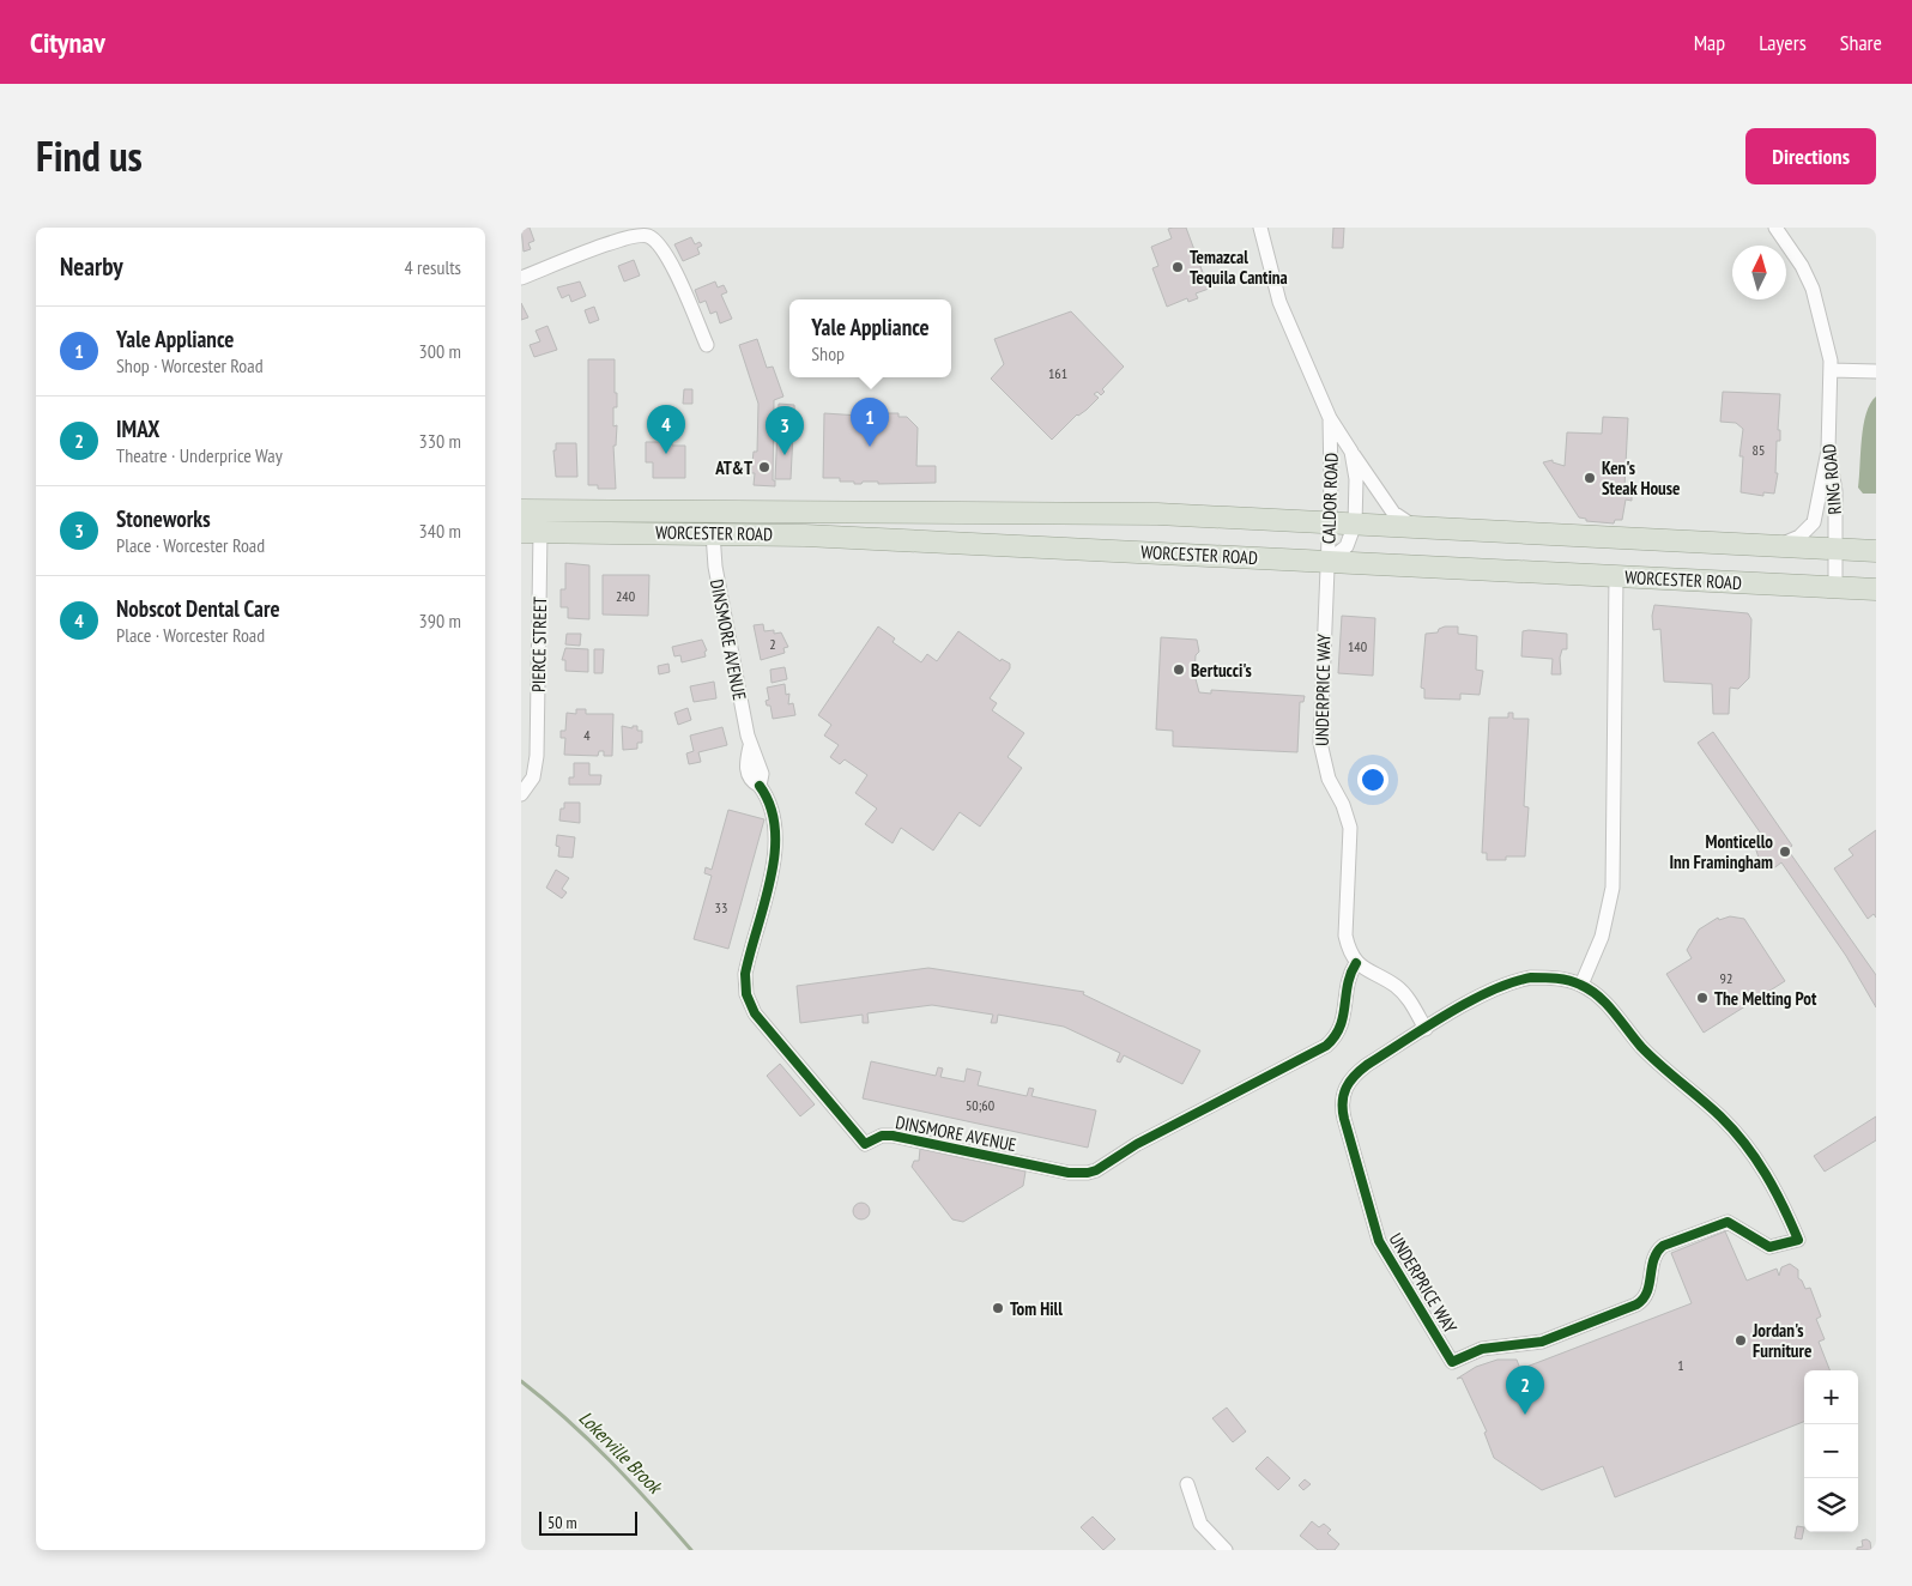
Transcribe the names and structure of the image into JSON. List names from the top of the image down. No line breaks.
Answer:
{"streets":{"highway":["WORCESTER ROAD"],"street":["RING ROAD","CALDOR ROAD","DINSMORE AVENUE","PIERCE STREET","UNDERPRICE WAY"]},"crossings":[["RING ROAD","WORCESTER ROAD"],["CALDOR ROAD","WORCESTER ROAD"],["CALDOR ROAD","UNDERPRICE WAY"],["WORCESTER ROAD","DINSMORE AVENUE"],["WORCESTER ROAD","PIERCE STREET"],["WORCESTER ROAD","UNDERPRICE WAY"],["DINSMORE AVENUE","UNDERPRICE WAY"]],"water":["Lokerville Brook"],"places":["Temazcal Tequila Cantina","AT&T","Ken's Steak House","Bertucci's","Monticello Inn Framingham","The Melting Pot","Tom Hill","Jordan's Furniture"],"house_numbers":["161","85","240","2","140","4","33","92","50;60","1"],"scale_bar":"50 m","north":"top","page":{"header":"Citynav","nav":["Map","Layers","Share"],"title":"Find us","buttons":"Directions","heading":["Nearby","4 results"],"popup":["Yale Appliance","Shop"],"list":[{"mark":"1","name":"Yale Appliance","note":"Shop · Worcester Road","value":"300 m"},{"mark":"2","name":"IMAX","note":"Theatre · Underprice Way","value":"330 m"},{"mark":"3","name":"Stoneworks","note":"Place · Worcester Road","value":"340 m"},{"mark":"4","name":"Nobscot Dental Care","note":"Place · Worcester Road","value":"390 m"}],"pins":["1","4","3","2"],"map_buttons":["+","−"],"scale":"50 m"}}
